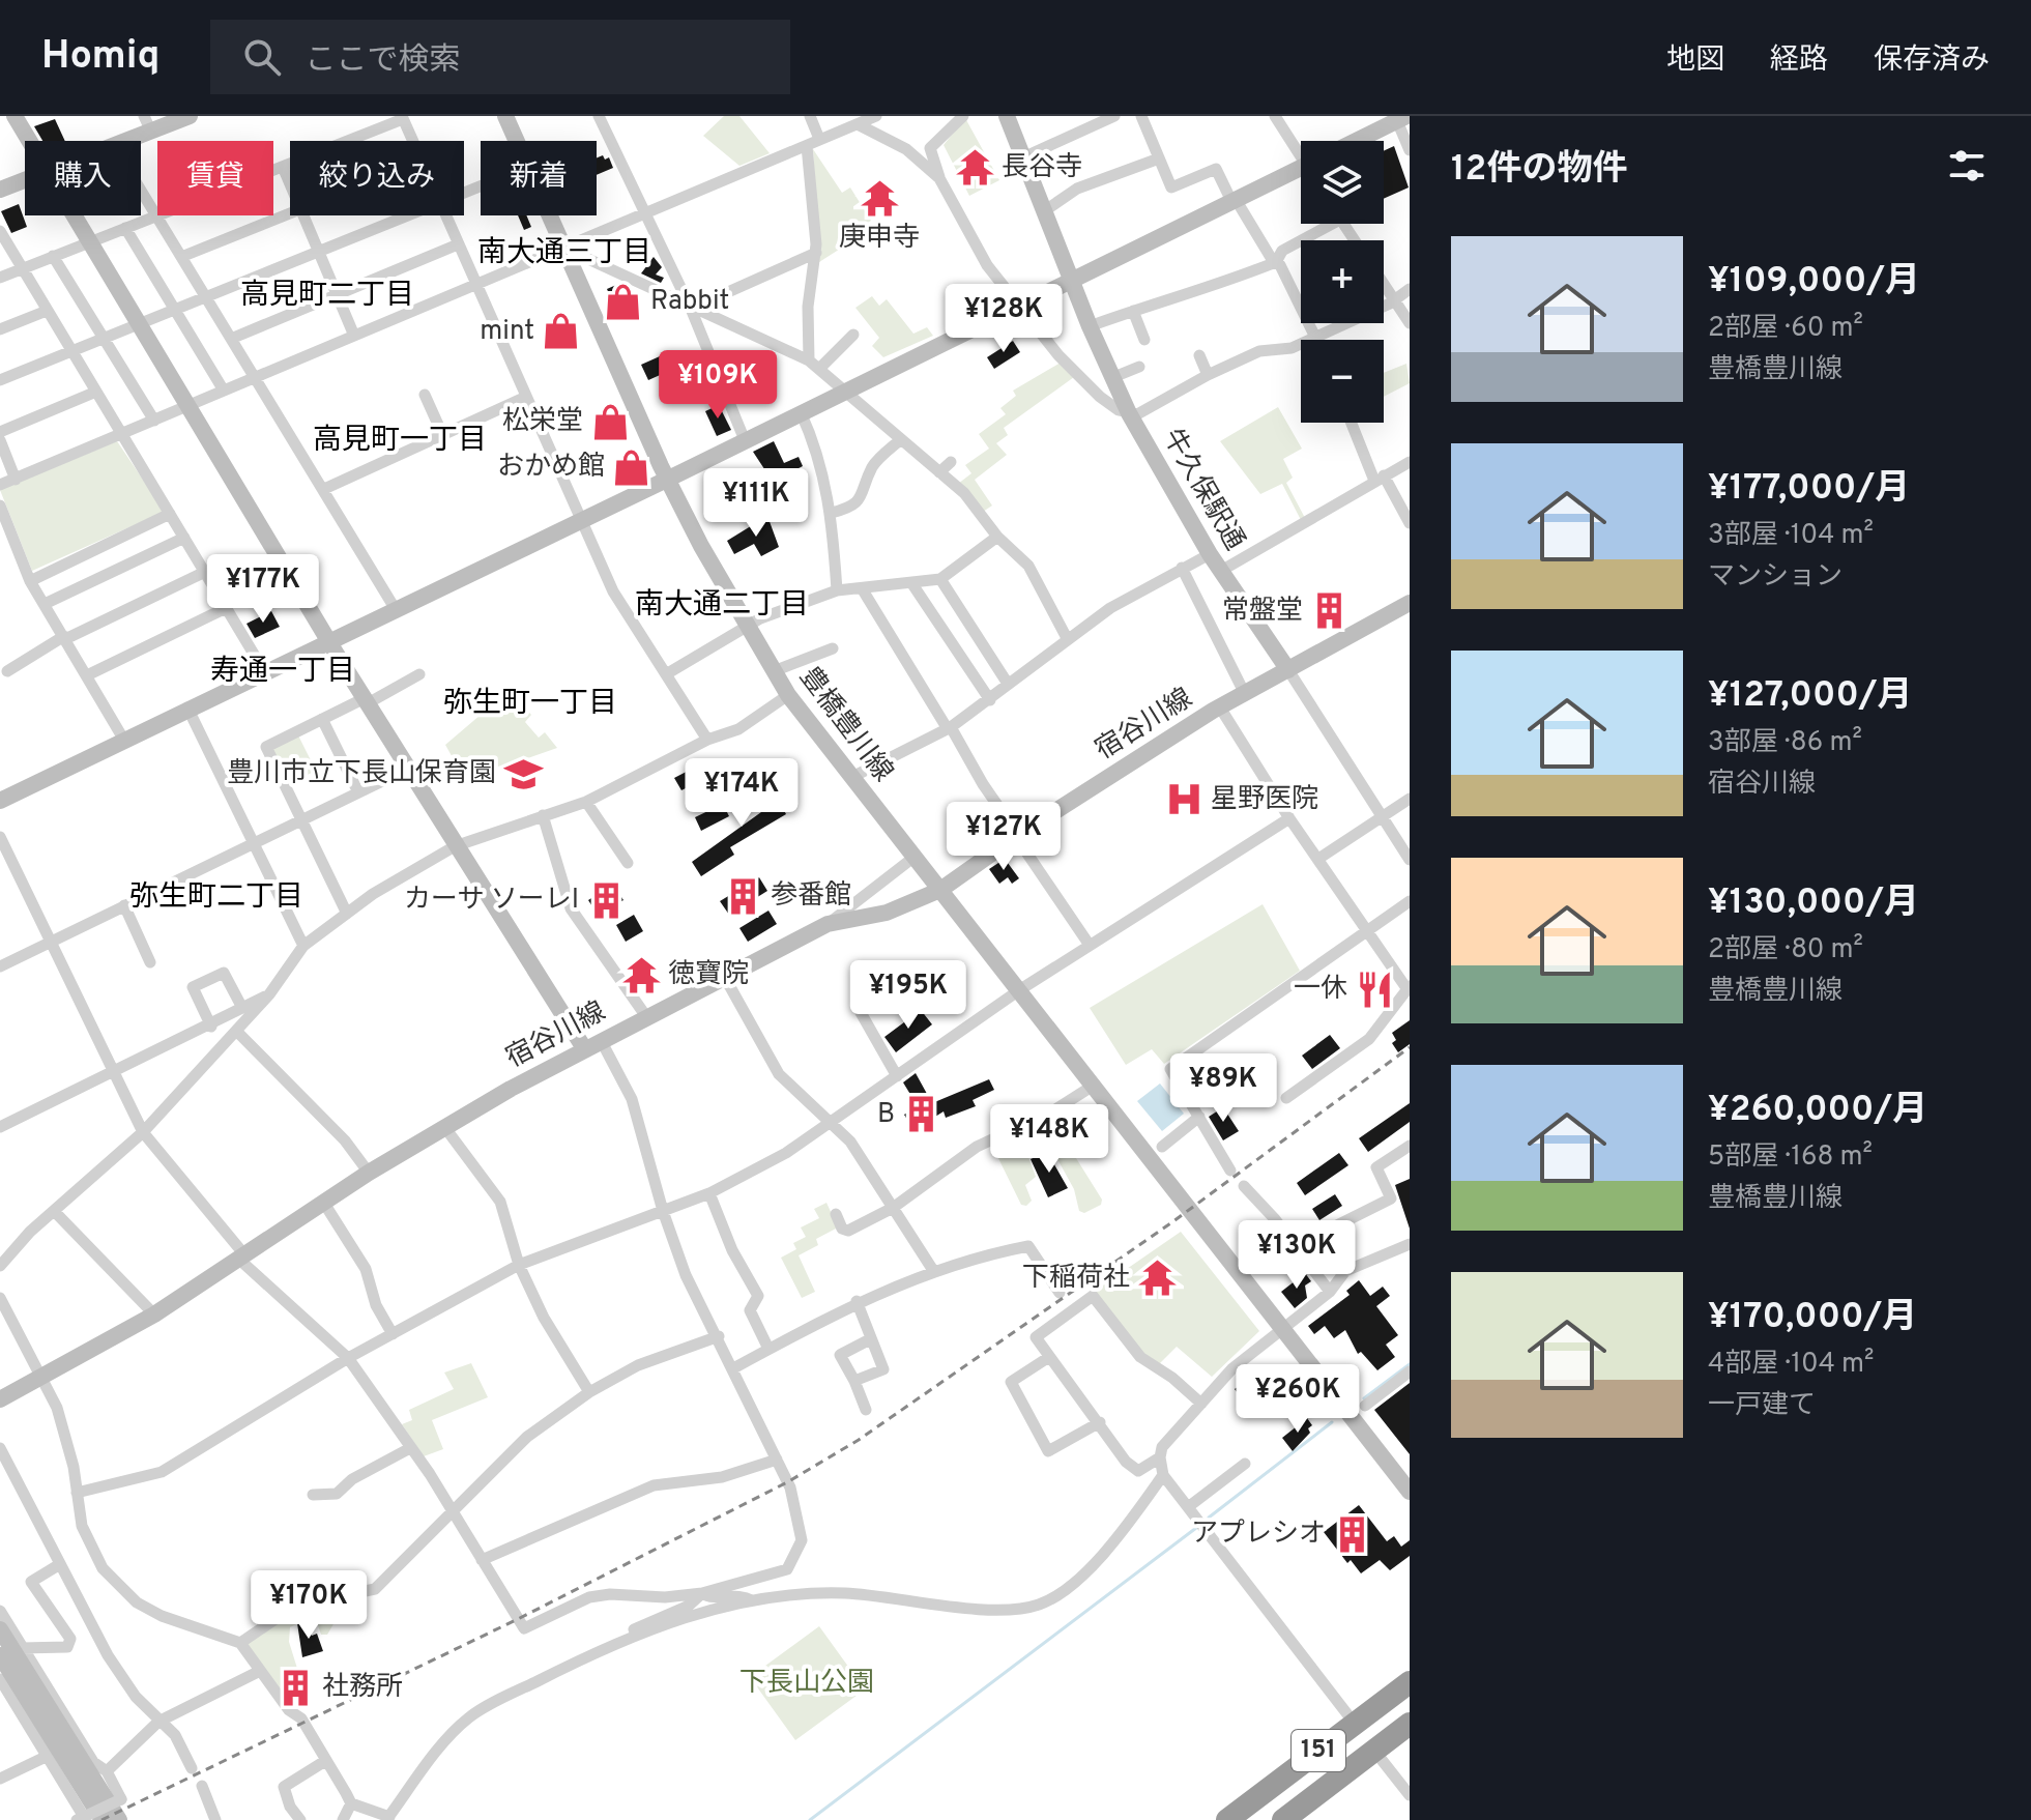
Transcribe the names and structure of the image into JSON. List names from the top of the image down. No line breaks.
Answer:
{"streets":{"highway":["151"],"street":["牛久保駅通","豊橋豊川線","宿谷川線"]},"crossings":[["牛久保駅通","宿谷川線"],["豊橋豊川線","宿谷川線"]],"districts":["南大通三丁目","高見町二丁目","高見町一丁目","南大通二丁目","寿通一丁目","弥生町一丁目","弥生町二丁目"],"parks":["下長山公園"],"places":{"temple":["長谷寺","庚申寺","徳寶院","下稲荷社"],"shop":["Rabbit","mint","松栄堂","おかめ館"],"building":["常盤堂","参番館","カーサ ソーレI","B","アプレシオ","社務所"],"school or university":["豊川市立下長山保育園"],"hospital":["星野医院"],"restaurant":["一休"]},"page":{"header":"Homiq","search":"ここで検索","nav":["地図","経路","保存済み"],"heading":"12件の物件","map_buttons":["+","−"],"chip":["購入","賃貸","絞り込み","新着"],"list":[{"name":"¥109,000/月","note":"2部屋 · 60 m² · 豊橋豊川線"},{"name":"¥177,000/月","note":"3部屋 · 104 m² · マンション"},{"name":"¥127,000/月","note":"3部屋 · 86 m² · 宿谷川線"},{"name":"¥130,000/月","note":"2部屋 · 80 m² · 豊橋豊川線"},{"name":"¥260,000/月","note":"5部屋 · 168 m² · 豊橋豊川線"},{"name":"¥170,000/月","note":"4部屋 · 104 m² · 一戸建て"}],"price":["¥128K","¥109K","¥111K","¥177K","¥174K","¥127K","¥195K","¥89K","¥148K","¥130K","¥260K","¥170K"]}}
